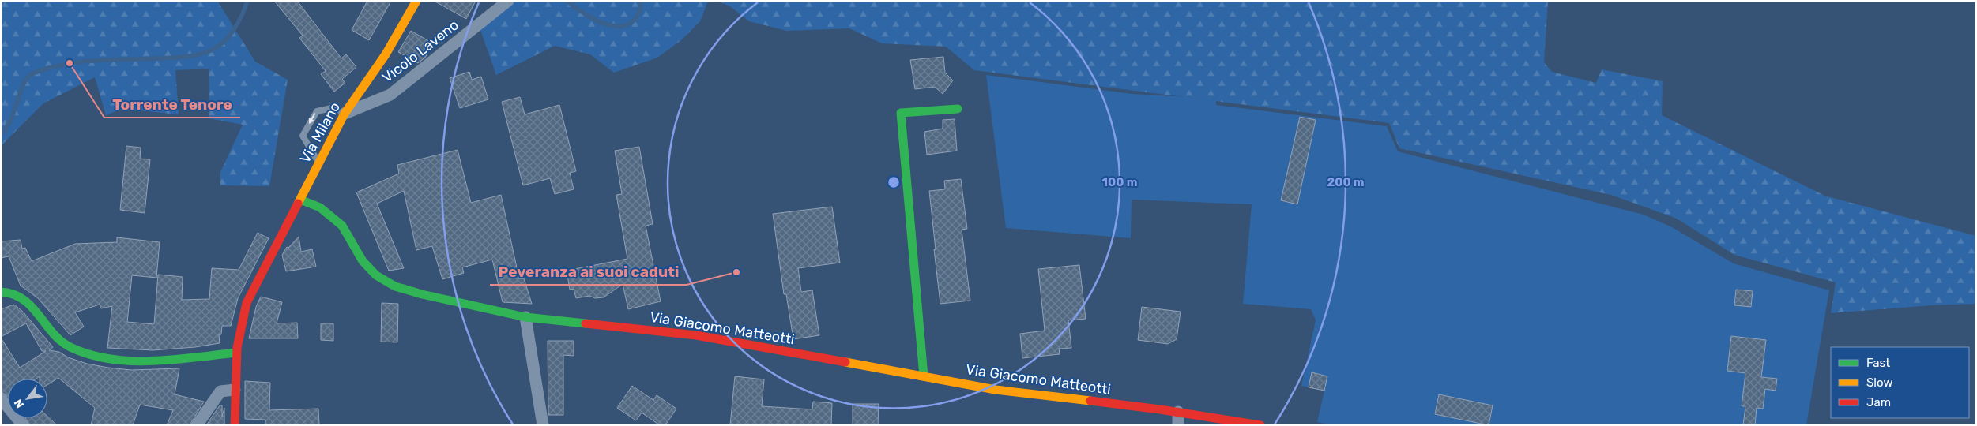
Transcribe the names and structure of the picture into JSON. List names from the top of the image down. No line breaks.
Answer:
{"streets":{"street":["Vicolo Laveno","Via Milano","Via Giacomo Matteotti"]},"crossings":[["Vicolo Laveno","Via Milano"],["Via Milano","Via Giacomo Matteotti"]],"places":["Torrente Tenore","Peveranza ai suoi caduti"],"legend":["Fast","Slow","Jam"],"north":"bottom left","rings":["100 m","200 m"]}
